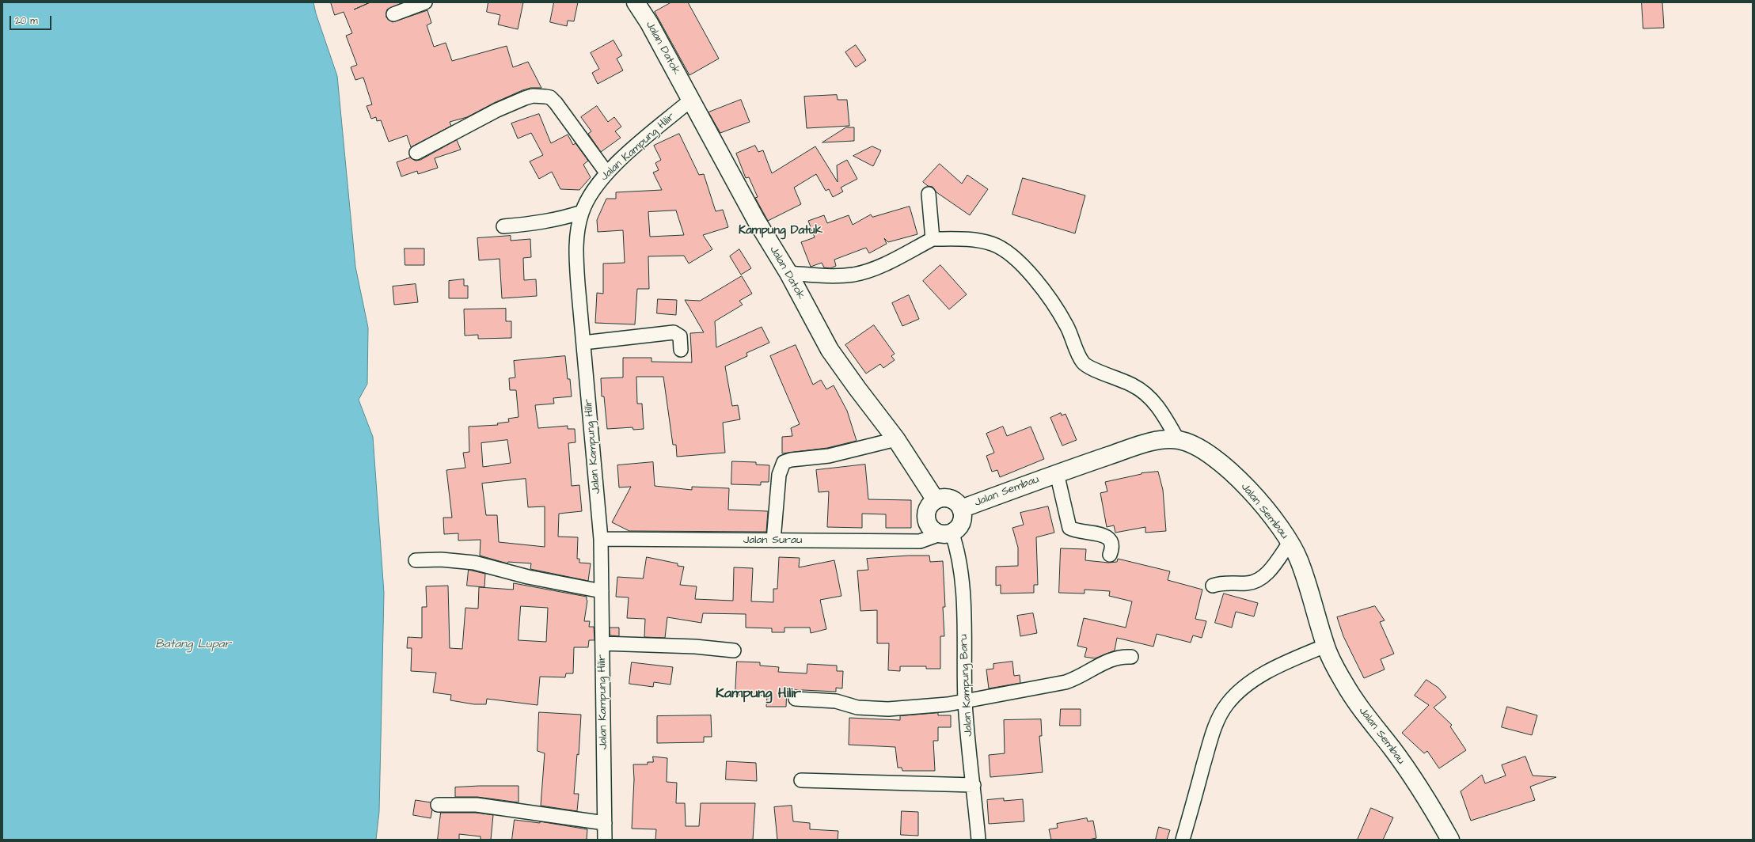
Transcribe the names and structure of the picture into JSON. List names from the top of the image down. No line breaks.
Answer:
{"streets":{"main road":["Jalan Datok","Jalan Sembau"],"street":["Jalan Kampung Hilir","Jalan Surau","Jalan Kampung Baru"]},"crossings":[["Jalan Datok","Jalan Kampung Hilir"],["Jalan Datok","Jalan Sembau"],["Jalan Datok","Jalan Surau"],["Jalan Datok","Jalan Kampung Baru"],["Jalan Kampung Hilir","Jalan Surau"],["Jalan Sembau","Jalan Surau"],["Jalan Sembau","Jalan Kampung Baru"],["Jalan Surau","Jalan Kampung Baru"]],"districts":["Kampung Datuk","Kampung Hilir"],"water":["Batang Lupar"],"scale_bar":"20 m"}
